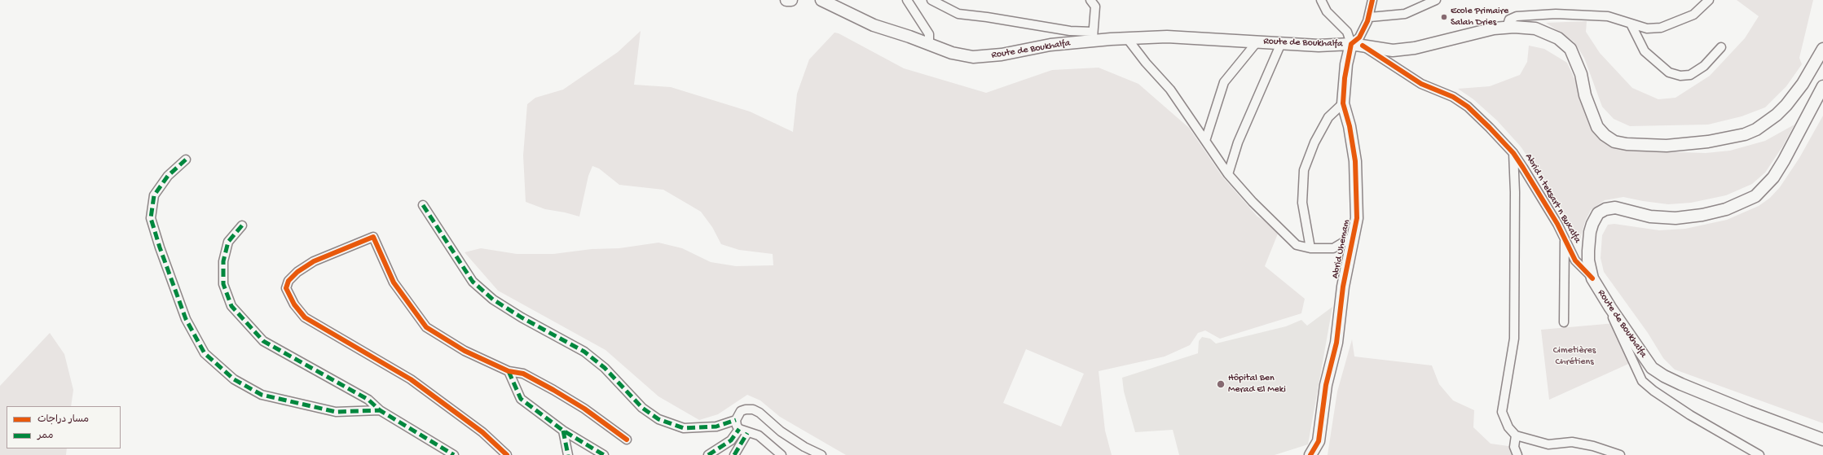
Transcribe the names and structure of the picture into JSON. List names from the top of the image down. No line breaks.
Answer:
{"streets":{"main road":["Route de Boukhalfa","Abrid Uhemam"],"street":["Abrid n teksart n Buxalfa"]},"crossings":[["Route de Boukhalfa","Abrid n teksart n Buxalfa"],["Route de Boukhalfa","Abrid Uhemam"],["Abrid n teksart n Buxalfa","Abrid Uhemam"]],"parks":["Cimetières Chrétiens"],"places":["Ecole Primaire Salah Dries","Hôpital Ben Merad El Meki"],"legend":["مسار دراجات","ممر"]}
